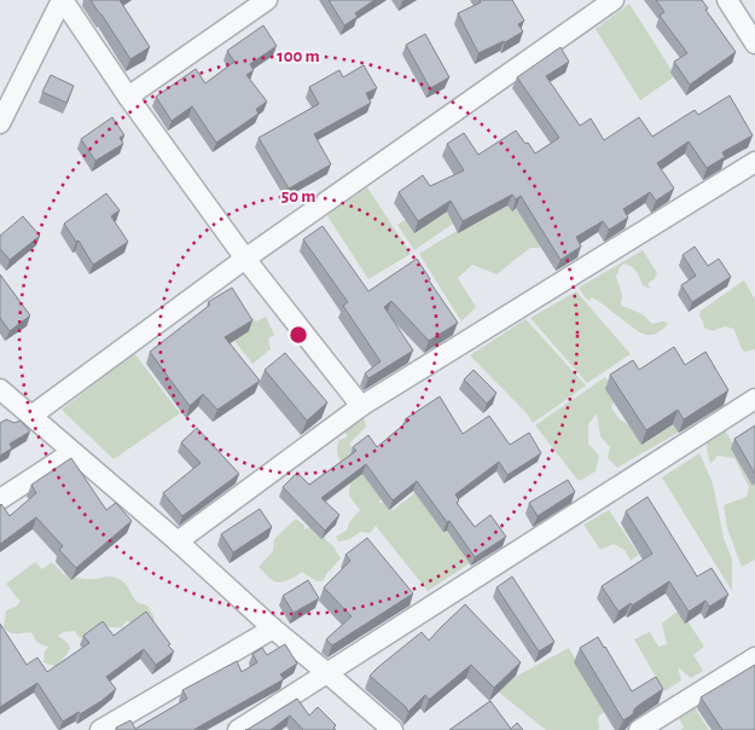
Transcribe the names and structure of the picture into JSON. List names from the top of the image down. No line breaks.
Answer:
{"rings":["100 m","50 m"]}
